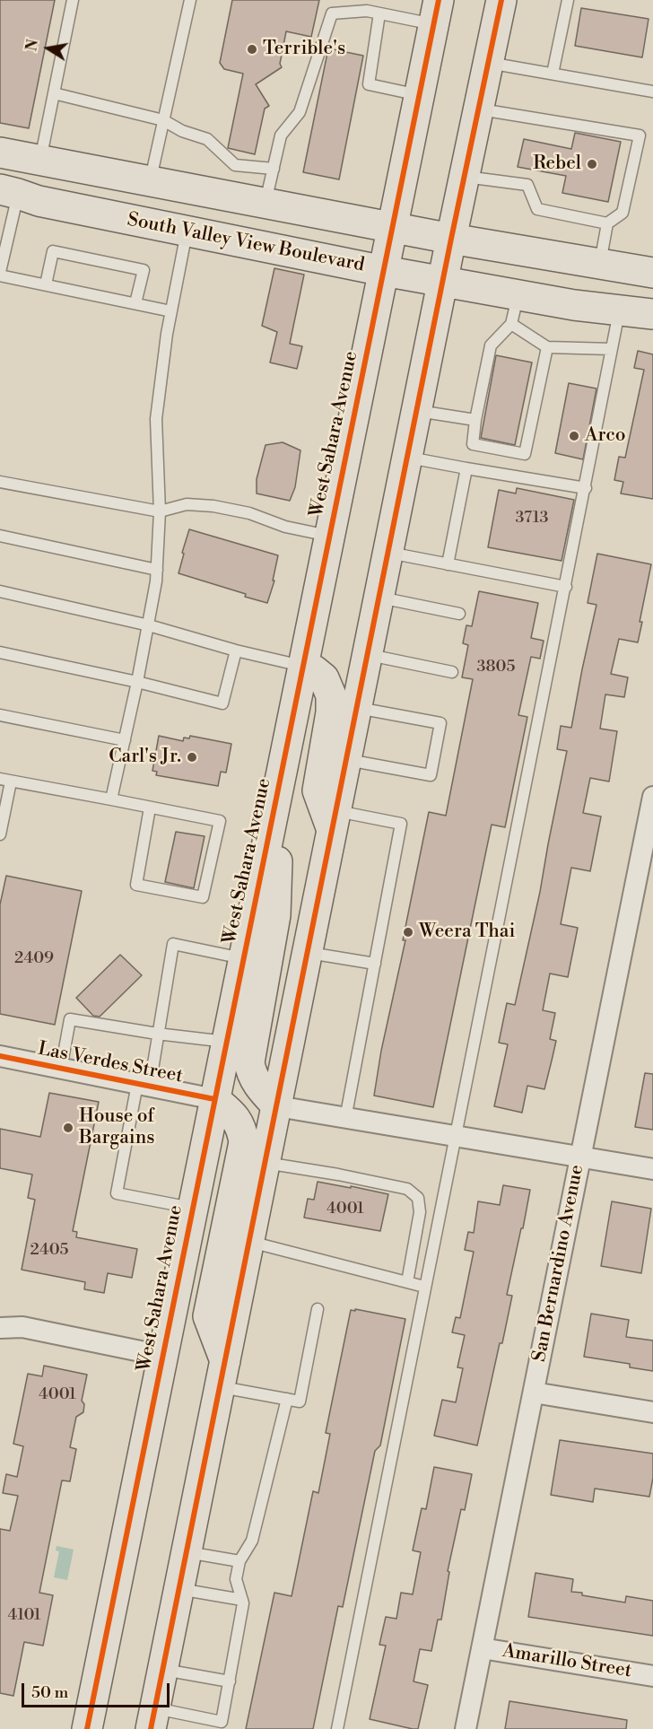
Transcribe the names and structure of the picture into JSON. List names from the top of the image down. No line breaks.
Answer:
{"streets":{"main road":["South Valley View Boulevard","West Sahara Avenue"],"street":["Las Verdes Street","San Bernardino Avenue","Amarillo Street"]},"crossings":[["South Valley View Boulevard","West Sahara Avenue"],["West Sahara Avenue","Las Verdes Street"],["San Bernardino Avenue","Amarillo Street"]],"places":["Terrible's","Rebel","Arco","Carl's Jr.","Weera Thai","House of Bargains"],"house_numbers":["3713","3805","2409","4001","2405","4001","4101"],"scale_bar":"50 m","north":"left"}
